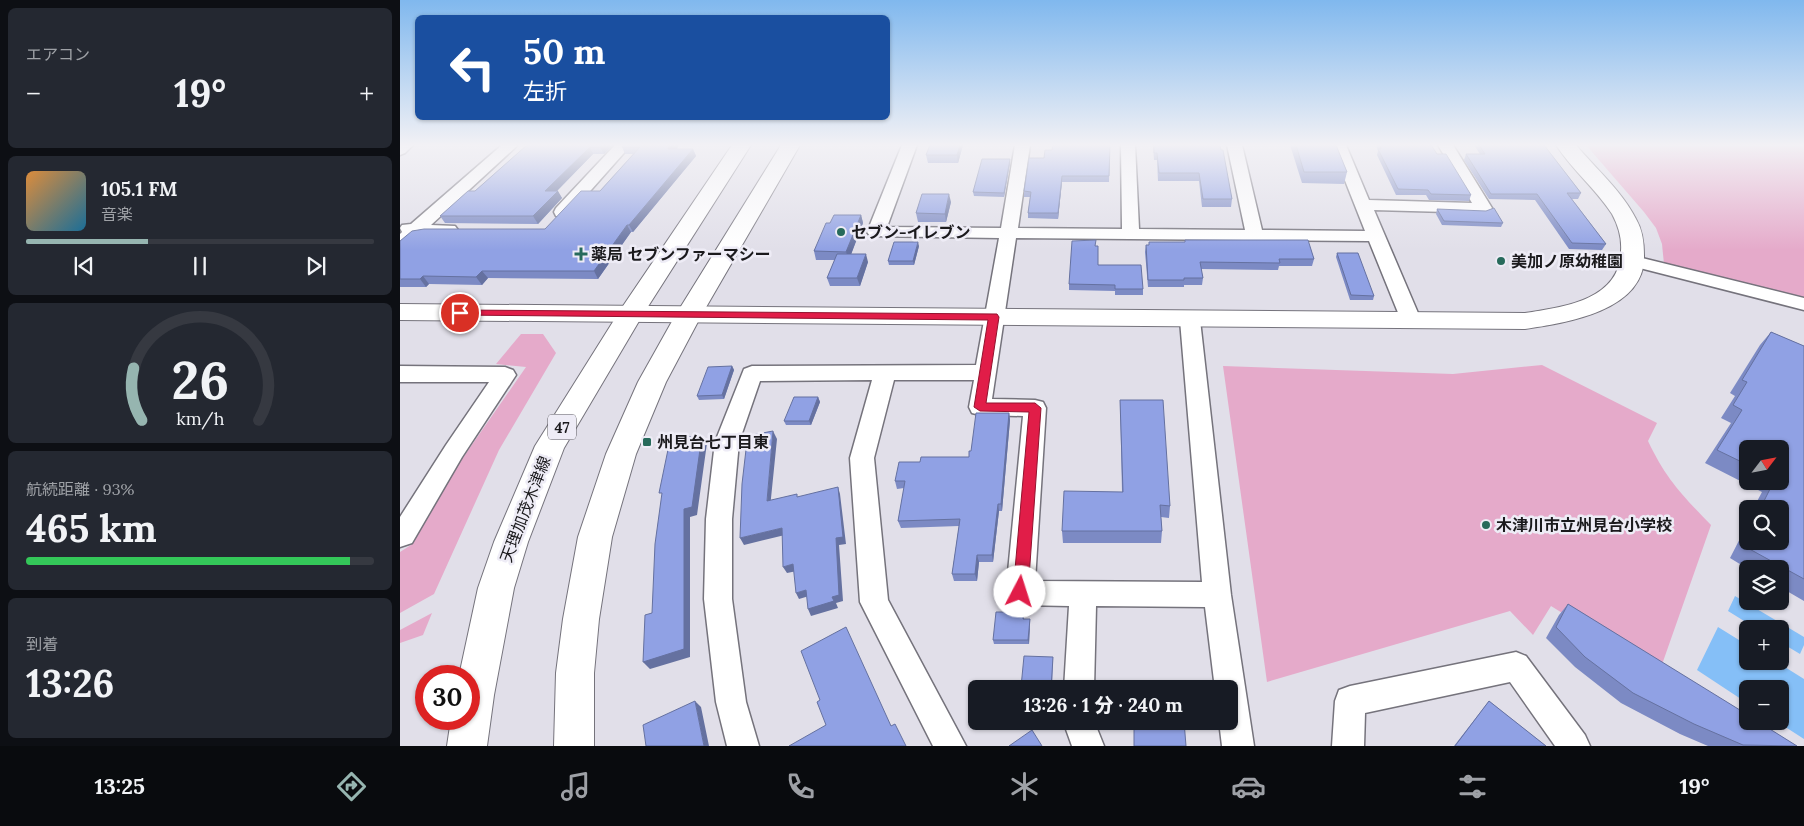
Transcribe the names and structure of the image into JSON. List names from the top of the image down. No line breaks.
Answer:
{"streets":{"street":["47","天理加茂木津線"]},"places":{"other":["セブン-イレブン","美加ノ原幼稚園","木津川市立州見台小学校"],"health":["薬局 セブンファーマシー"],"transit":["州見台七丁目東"]},"north":"top right","page":{"tile":["エアコン",["航続距離 · 93%","465 km"],["到着","13:26"]],"turn":["50 m","左折"],"heat":["−","19°","+"],"song":["105.1 FM","音楽"],"map_buttons":["+","−"],"limit":"30","trip":"13:26 · 1 分 · 240 m","tabs":["13:25","19°"],"gauge":["26","km/h"]}}
